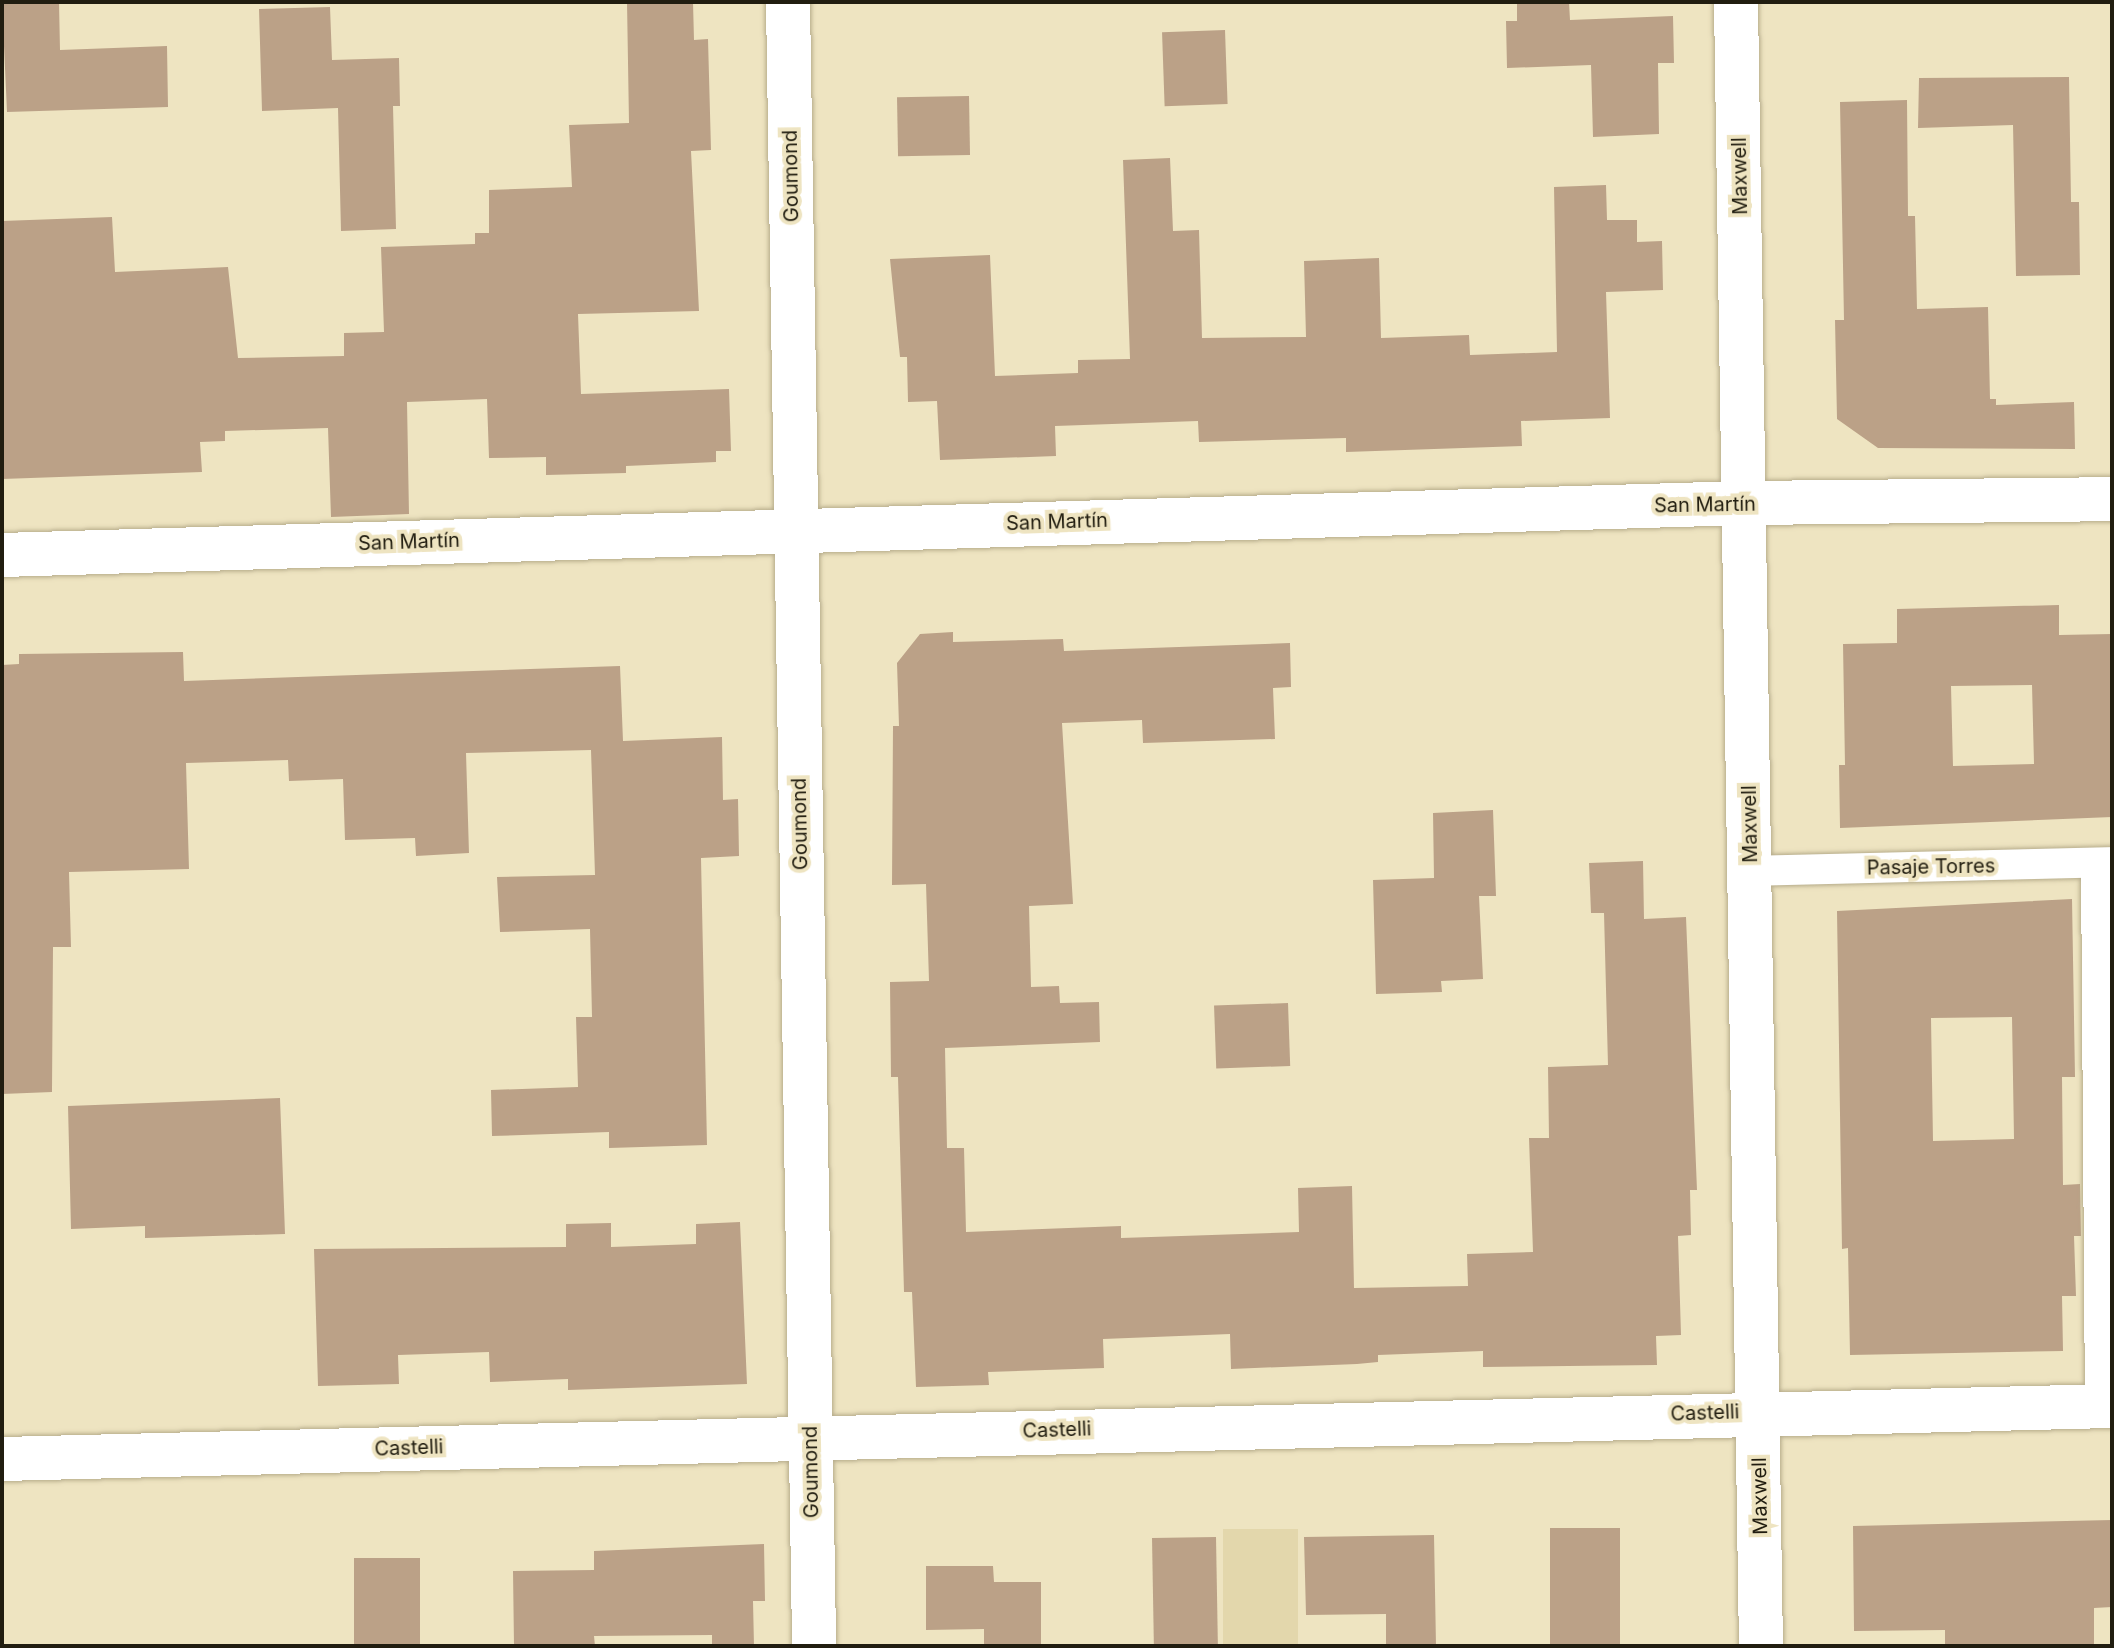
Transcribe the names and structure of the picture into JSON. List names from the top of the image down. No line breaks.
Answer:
{"streets":{"street":["Goumond","Maxwell","San Martín","Castelli"],"lane":["Pasaje Torres"]},"crossings":[["Goumond","San Martín"],["Goumond","Castelli"],["Maxwell","San Martín"],["Maxwell","Pasaje Torres"],["Maxwell","Castelli"]]}
